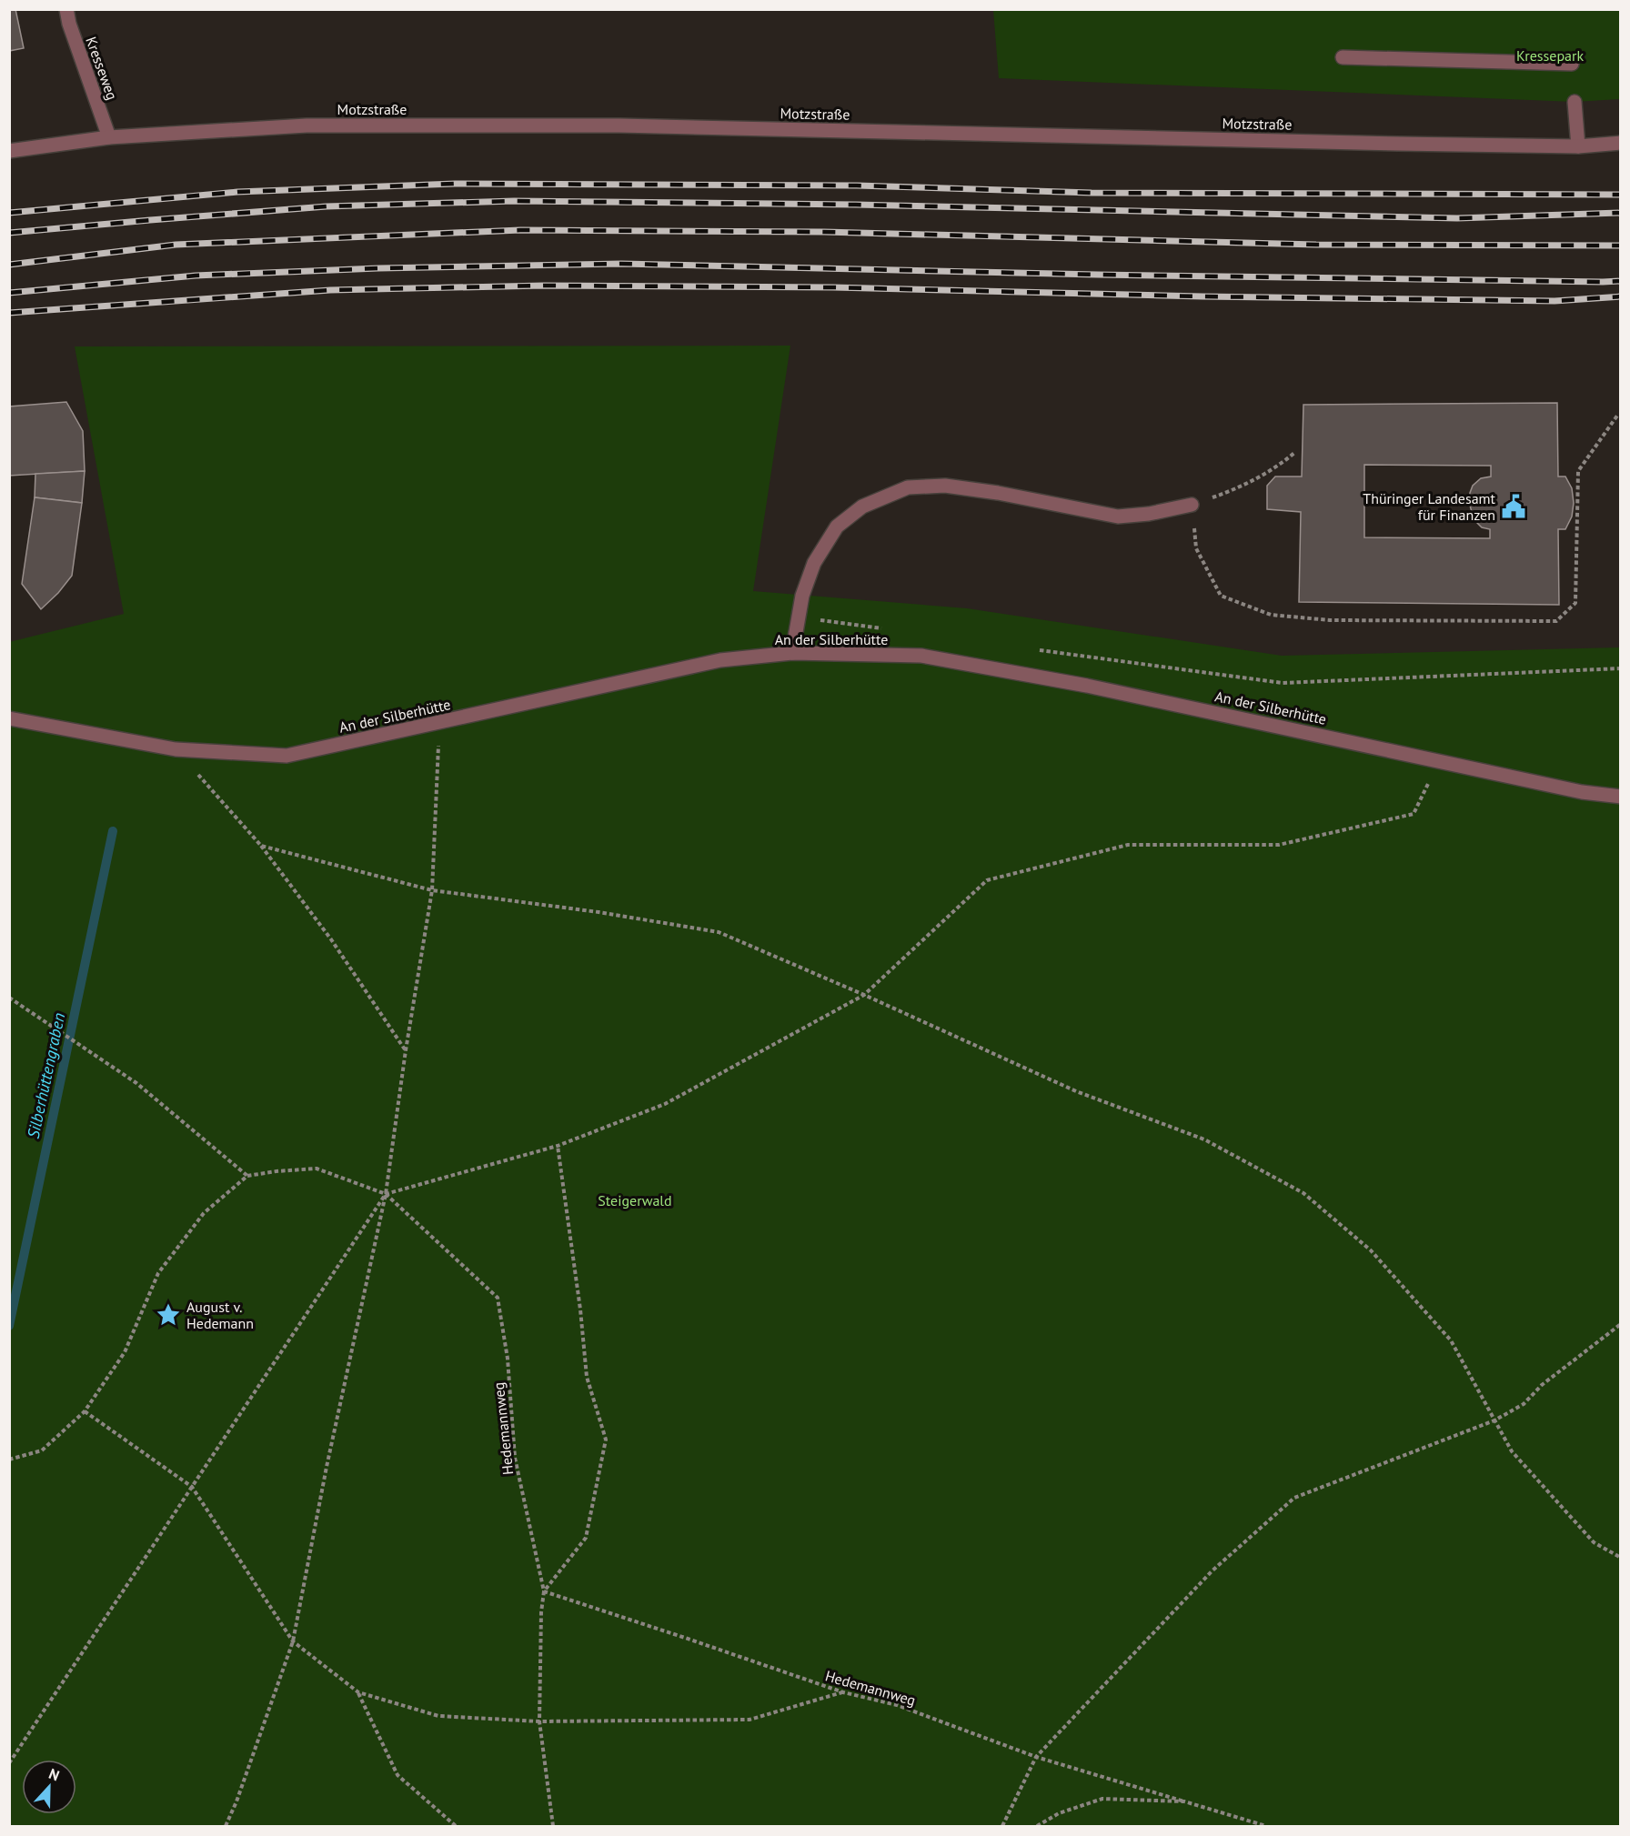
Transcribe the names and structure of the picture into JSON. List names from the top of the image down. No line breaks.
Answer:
{"streets":{"street":["Kresseweg","Motzstraße","An der Silberhütte"],"path":["Hedemannweg"]},"crossings":[["Kresseweg","Motzstraße"]],"water":["Silberhüttengraben"],"parks":["Kressepark","Steigerwald"],"places":{"public building":["Thüringer Landesamt für Finanzen"],"place":["August v. Hedemann"]},"north":"top"}
